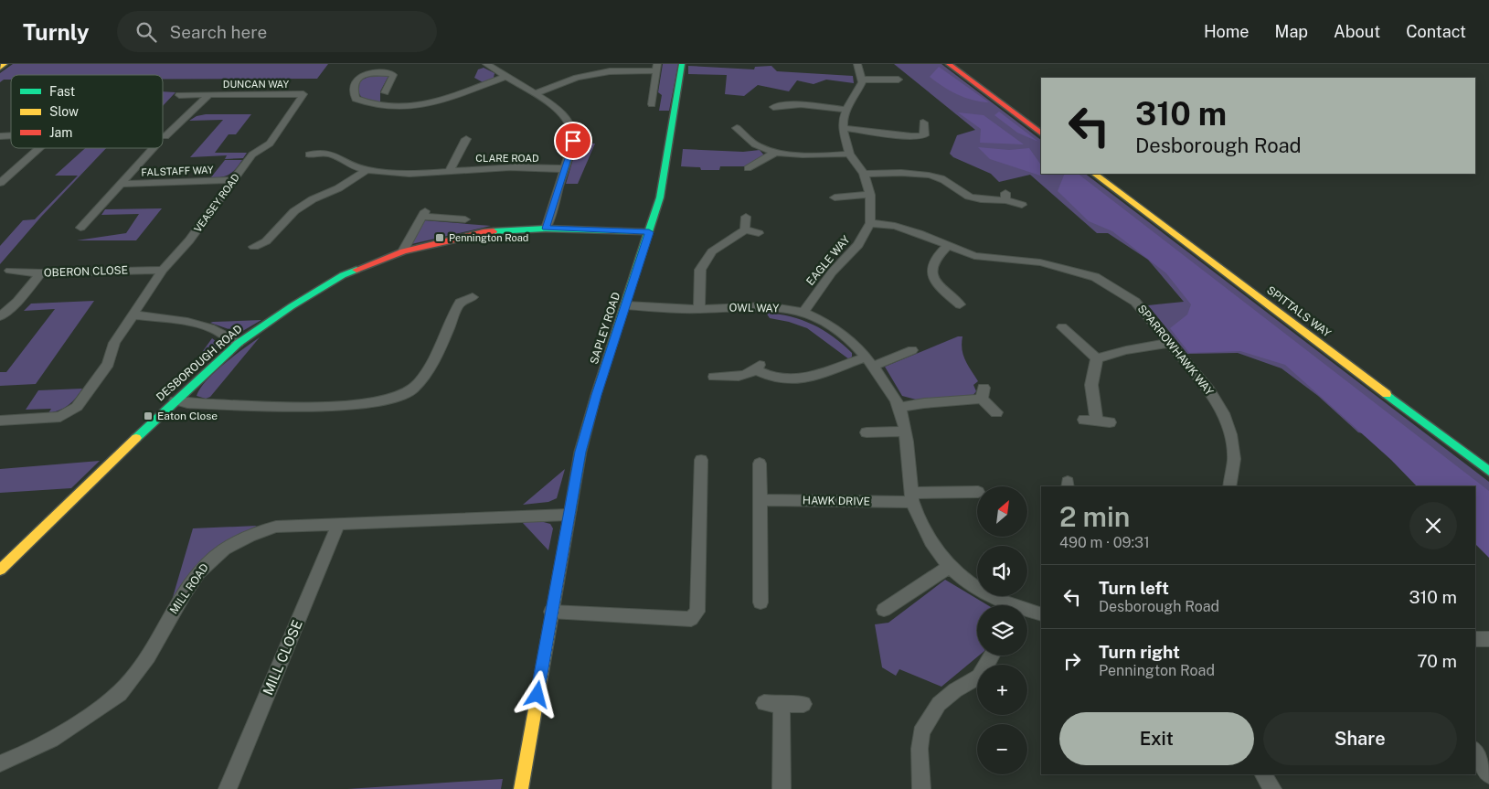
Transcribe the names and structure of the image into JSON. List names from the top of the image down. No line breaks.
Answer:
{"streets":{"main road":["SPITTALS WAY","SAPLEY ROAD","DESBOROUGH ROAD"],"street":["DUNCAN WAY","CLARE ROAD","FALSTAFF WAY","VEASEY ROAD","EAGLE WAY","OBERON CLOSE","OWL WAY","SPARROWHAWK WAY","HAWK DRIVE","MILL ROAD","MILL CLOSE"]},"crossings":[["DUNCAN WAY","VEASEY ROAD"],["FALSTAFF WAY","VEASEY ROAD"],["VEASEY ROAD","OBERON CLOSE"],["EAGLE WAY","OWL WAY"],["EAGLE WAY","SPARROWHAWK WAY"],["OWL WAY","SAPLEY ROAD"],["OWL WAY","HAWK DRIVE"],["SAPLEY ROAD","DESBOROUGH ROAD"],["SAPLEY ROAD","MILL ROAD"],["MILL ROAD","MILL CLOSE"]],"places":{"transit":["Pennington Road","Eaton Close"]},"legend":["Fast","Slow","Jam"],"north":"top right","page":{"header":"Turnly","search":"Search here","nav":["Home","Map","About","Contact"],"turn":["310 m","Desborough Road"],"map_buttons":["+","−"],"heading":["2 min","490 m · 09:31"],"list":[{"name":"Turn left","note":"Desborough Road","value":"310 m"},{"name":"Turn right","note":"Pennington Road","value":"70 m"}],"buttons":["Exit","Share"]}}
